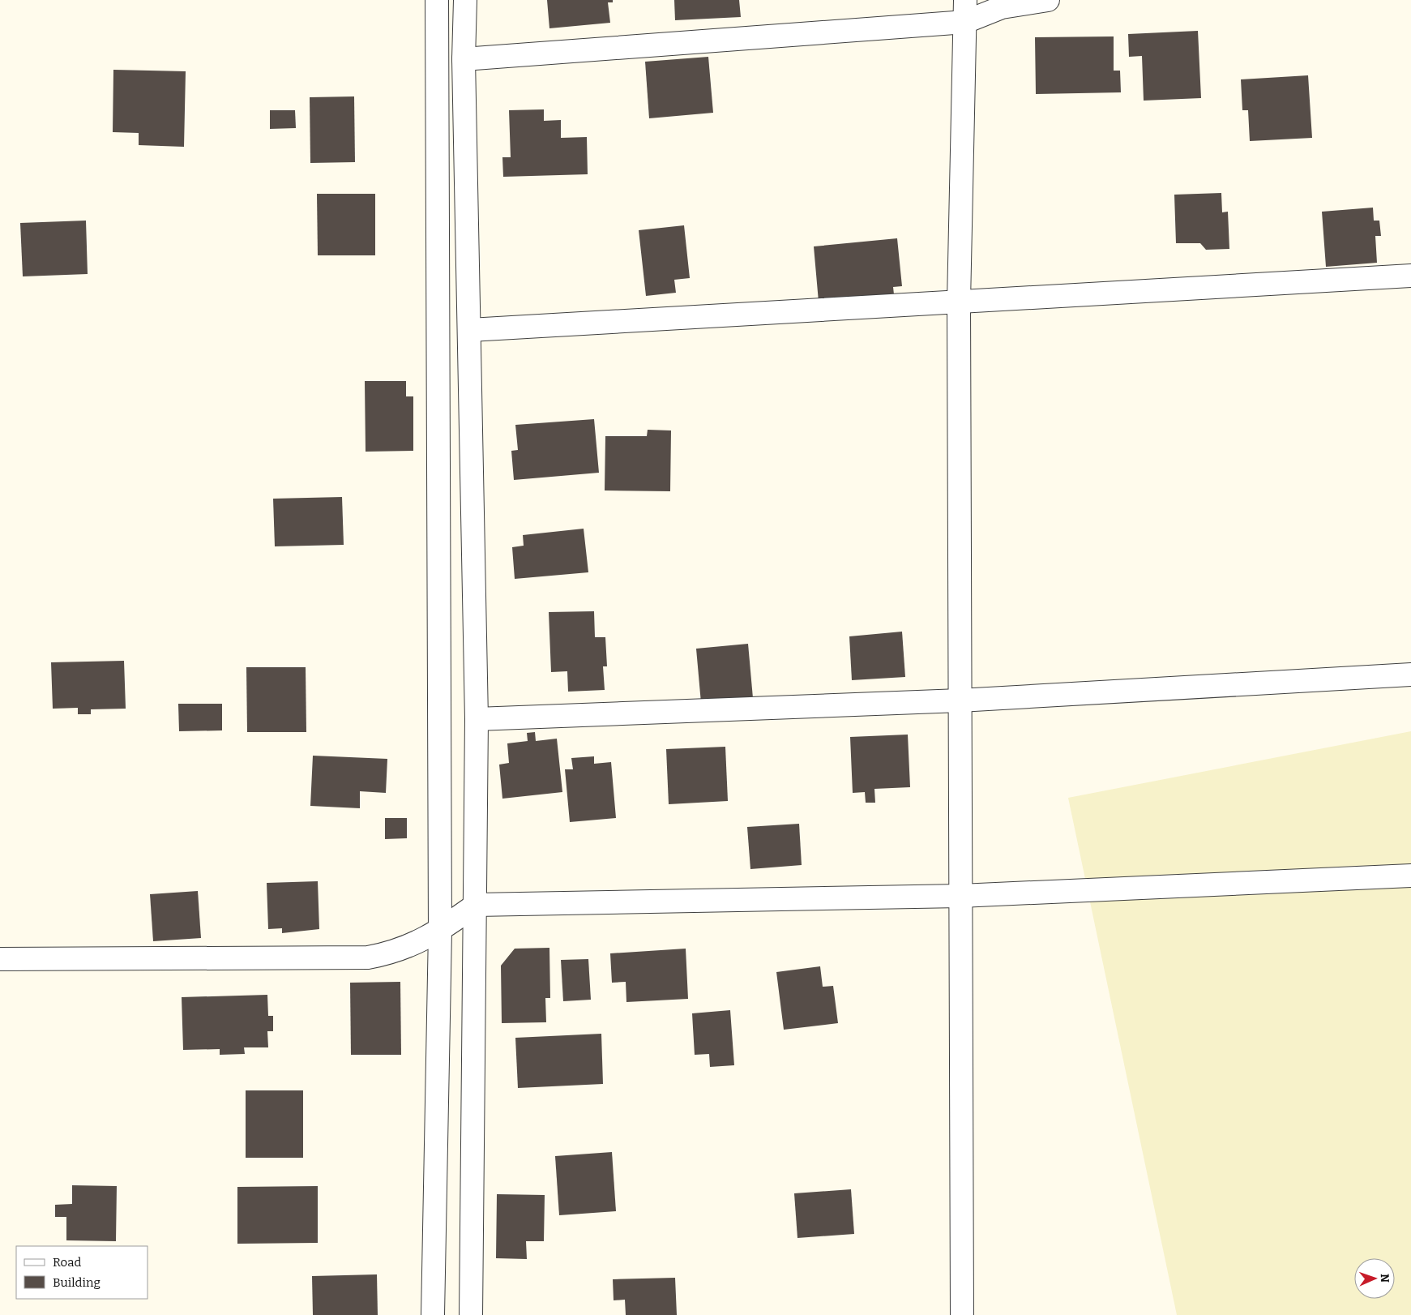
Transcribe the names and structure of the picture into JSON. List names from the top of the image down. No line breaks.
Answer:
{"legend":["Road","Building"],"north":"right"}
